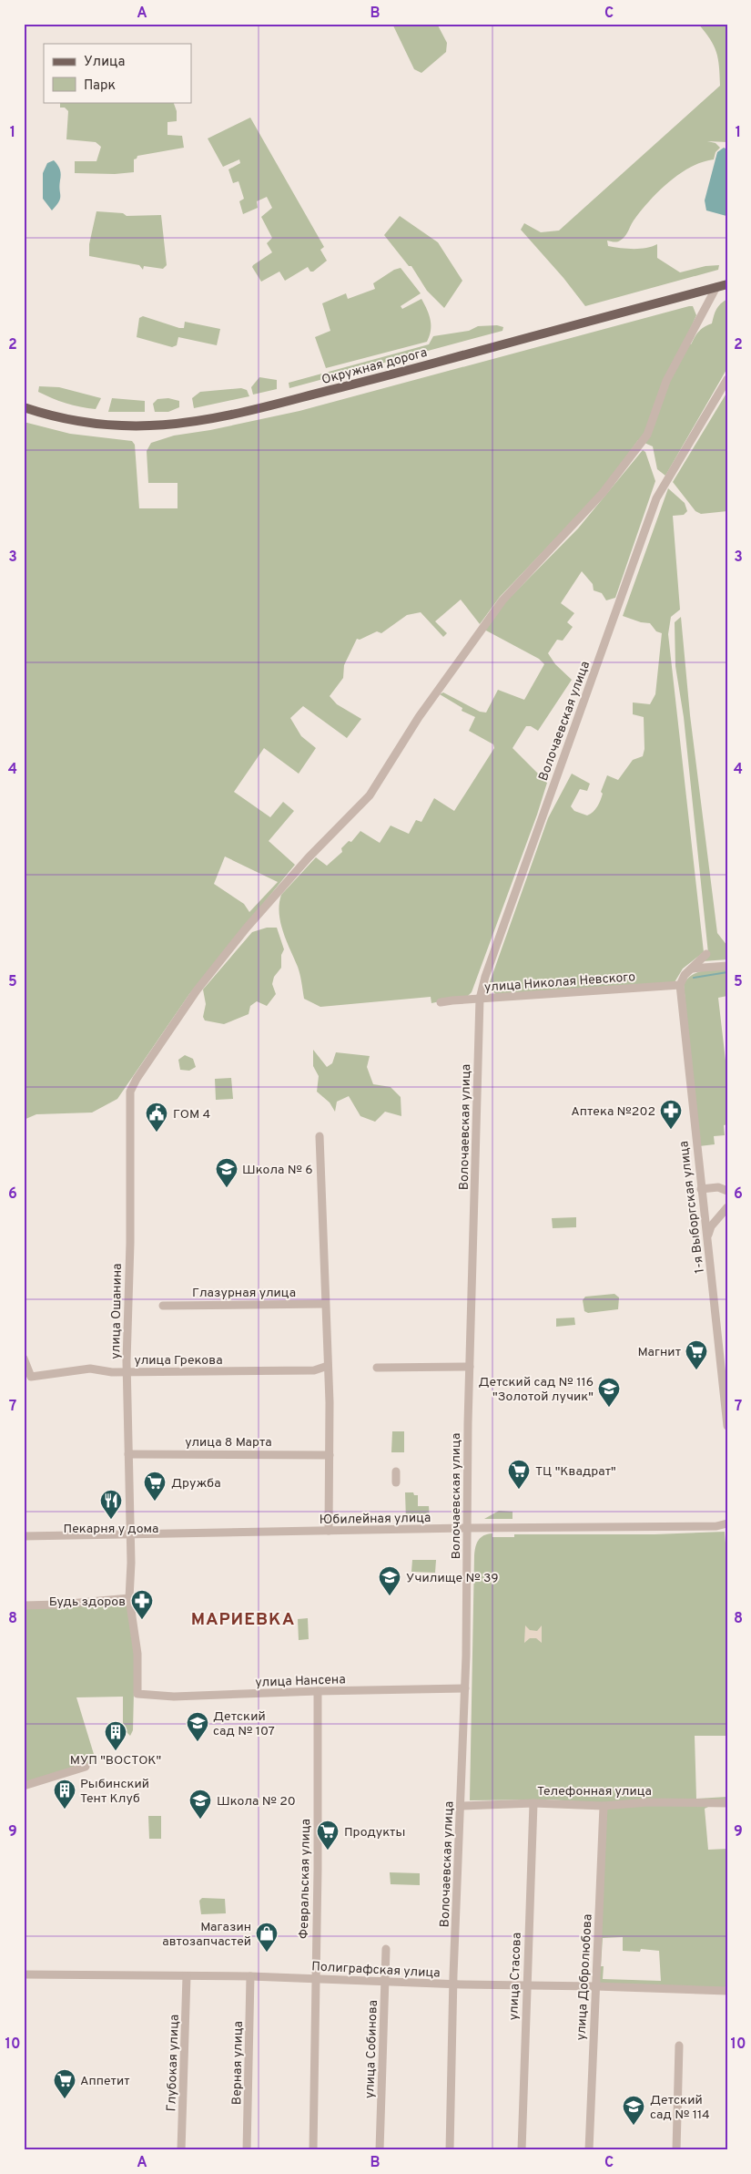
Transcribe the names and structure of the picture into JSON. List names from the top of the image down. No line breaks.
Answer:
{"streets":{"main road":["Окружная дорога"],"street":["Волочаевская улица","улица Николая Невского","1-я Выборгская улица","Глазурная улица","улица Ошанина","улица Грекова","улица 8 Марта","Юбилейная улица","улица Нансена","Телефонная улица","Февральская улица","Полиграфская улица","улица Стасова","улица Добролюбова","улица Собинова","Глубокая улица","Верная улица"]},"crossings":[["Окружная дорога","улица Ошанина"],["Волочаевская улица","улица Николая Невского"],["Волочаевская улица","Юбилейная улица"],["Волочаевская улица","улица Нансена"],["Волочаевская улица","Телефонная улица"],["Волочаевская улица","Полиграфская улица"],["улица Николая Невского","1-я Выборгская улица"],["улица Ошанина","улица Грекова"],["улица Ошанина","улица 8 Марта"],["улица Ошанина","Юбилейная улица"],["улица Ошанина","улица Нансена"],["улица Нансена","Февральская улица"],["Телефонная улица","улица Стасова"],["Телефонная улица","улица Добролюбова"],["Февральская улица","Полиграфская улица"],["Полиграфская улица","улица Стасова"],["Полиграфская улица","улица Добролюбова"],["Полиграфская улица","улица Собинова"],["Полиграфская улица","Глубокая улица"],["Полиграфская улица","Верная улица"]],"districts":["МАРИЕВКА"],"places":{"pharmacy":["Аптека №202","Будь здоров"],"public building":["ГОМ 4"],"school or university":["Школа № 6","Детский сад № 116 \"Золотой лучик\"","Училище № 39","Детский сад № 107","Школа № 20","Детский сад № 114"],"supermarket":["Магнит","ТЦ \"Квадрат\"","Дружба","Продукты","Аппетит"],"restaurant":["Пекарня у дома"],"building":["МУП \"ВОСТОК\"","Рыбинский Тент Клуб"],"shop":["Магазин автозапчастей"]},"legend":["Улица","Парк"],"grid":{"columns":["A","B","C"],"rows":["1","2","3","4","5","6","7","8","9","10"]}}
